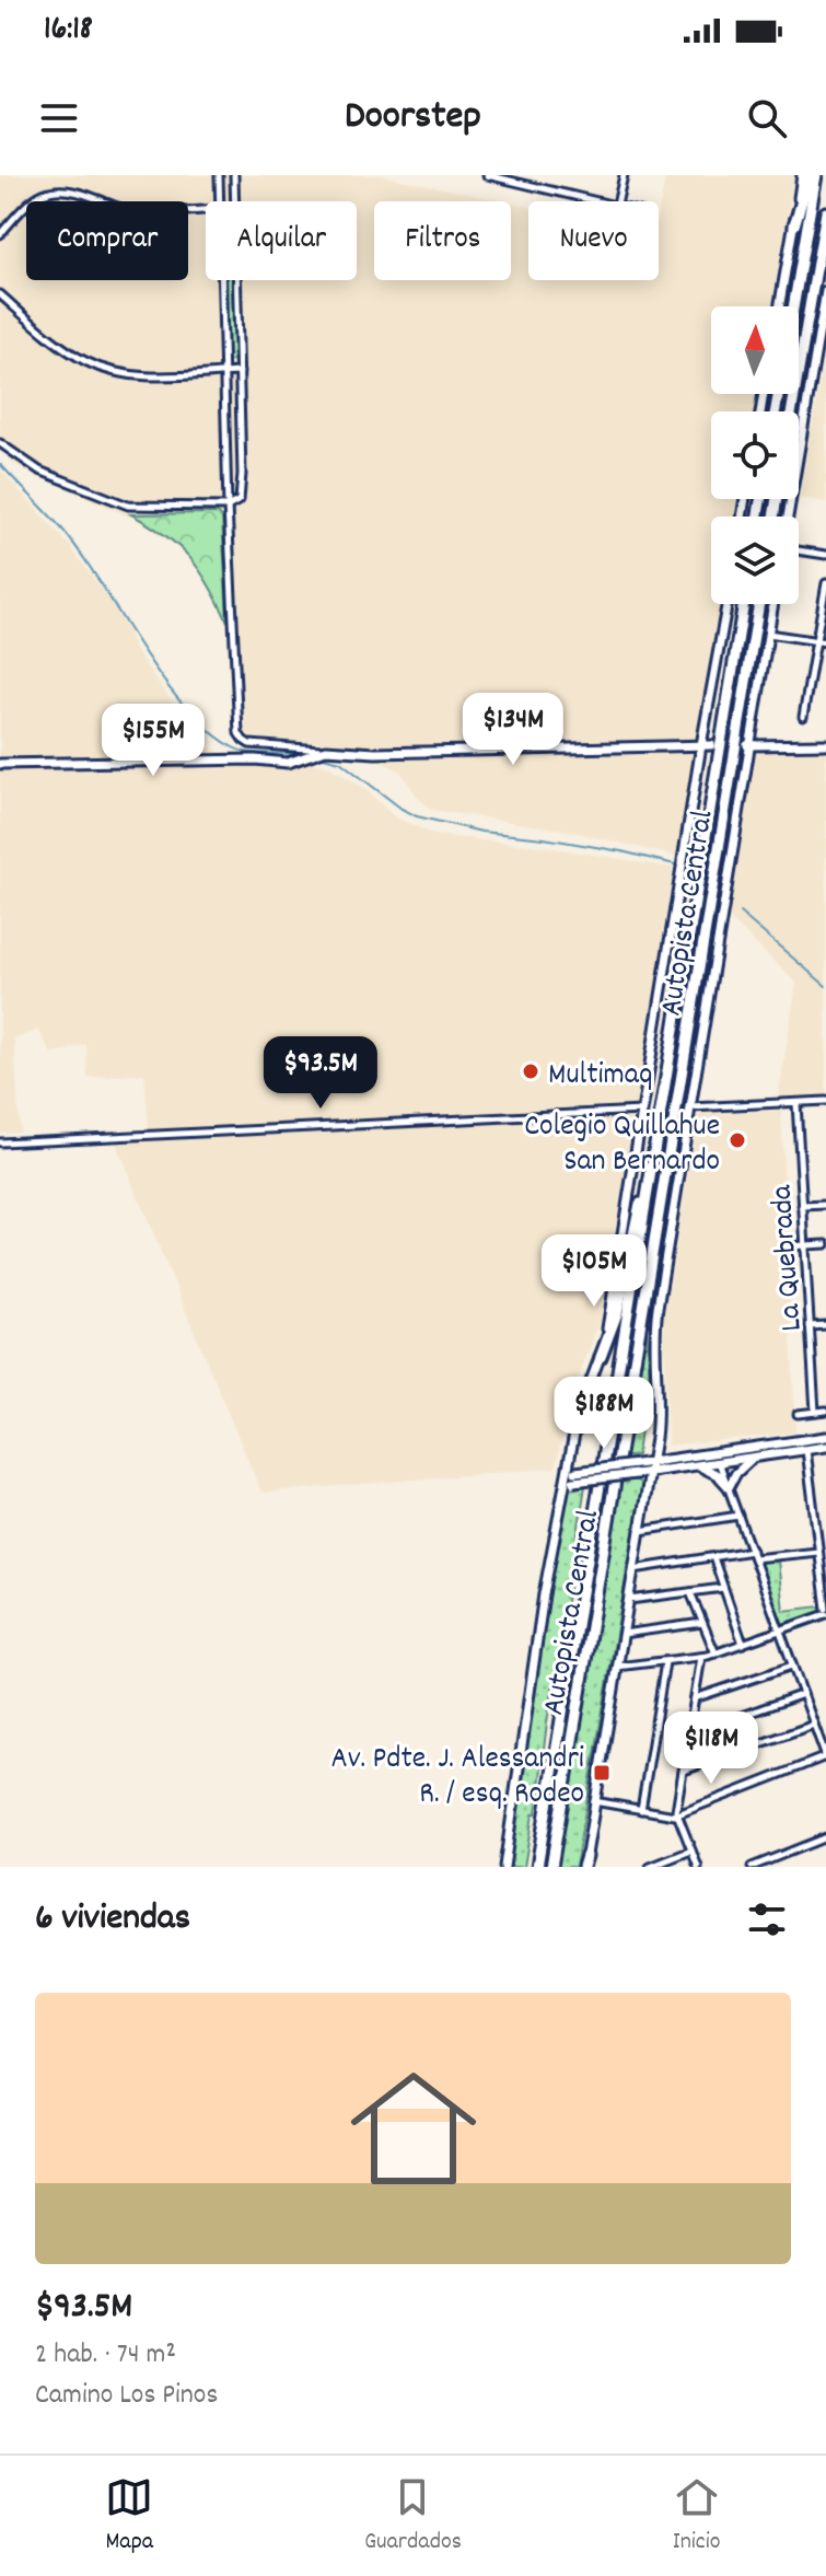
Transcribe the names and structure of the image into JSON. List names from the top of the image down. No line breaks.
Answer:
{"streets":{"highway":["Autopista Central"],"street":["La Quebrada"]},"places":{"other":["Multimaq","Colegio Quillahue San Bernardo"],"transit":["Av. Pdte. J. Alessandri R. / esq. Rodeo"]},"north":"top","page":{"status":"16:18","header":"Doorstep","chip":["Comprar","Alquilar","Filtros","Nuevo"],"price":["$134M","$155M","$93.5M","$105M","$188M","$118M"],"heading":"6 viviendas","list":[{"name":"$93.5M","note":"2 hab. · 74 m² · Camino Los Pinos"}],"tabs":["Mapa","Guardados","Inicio"]}}
